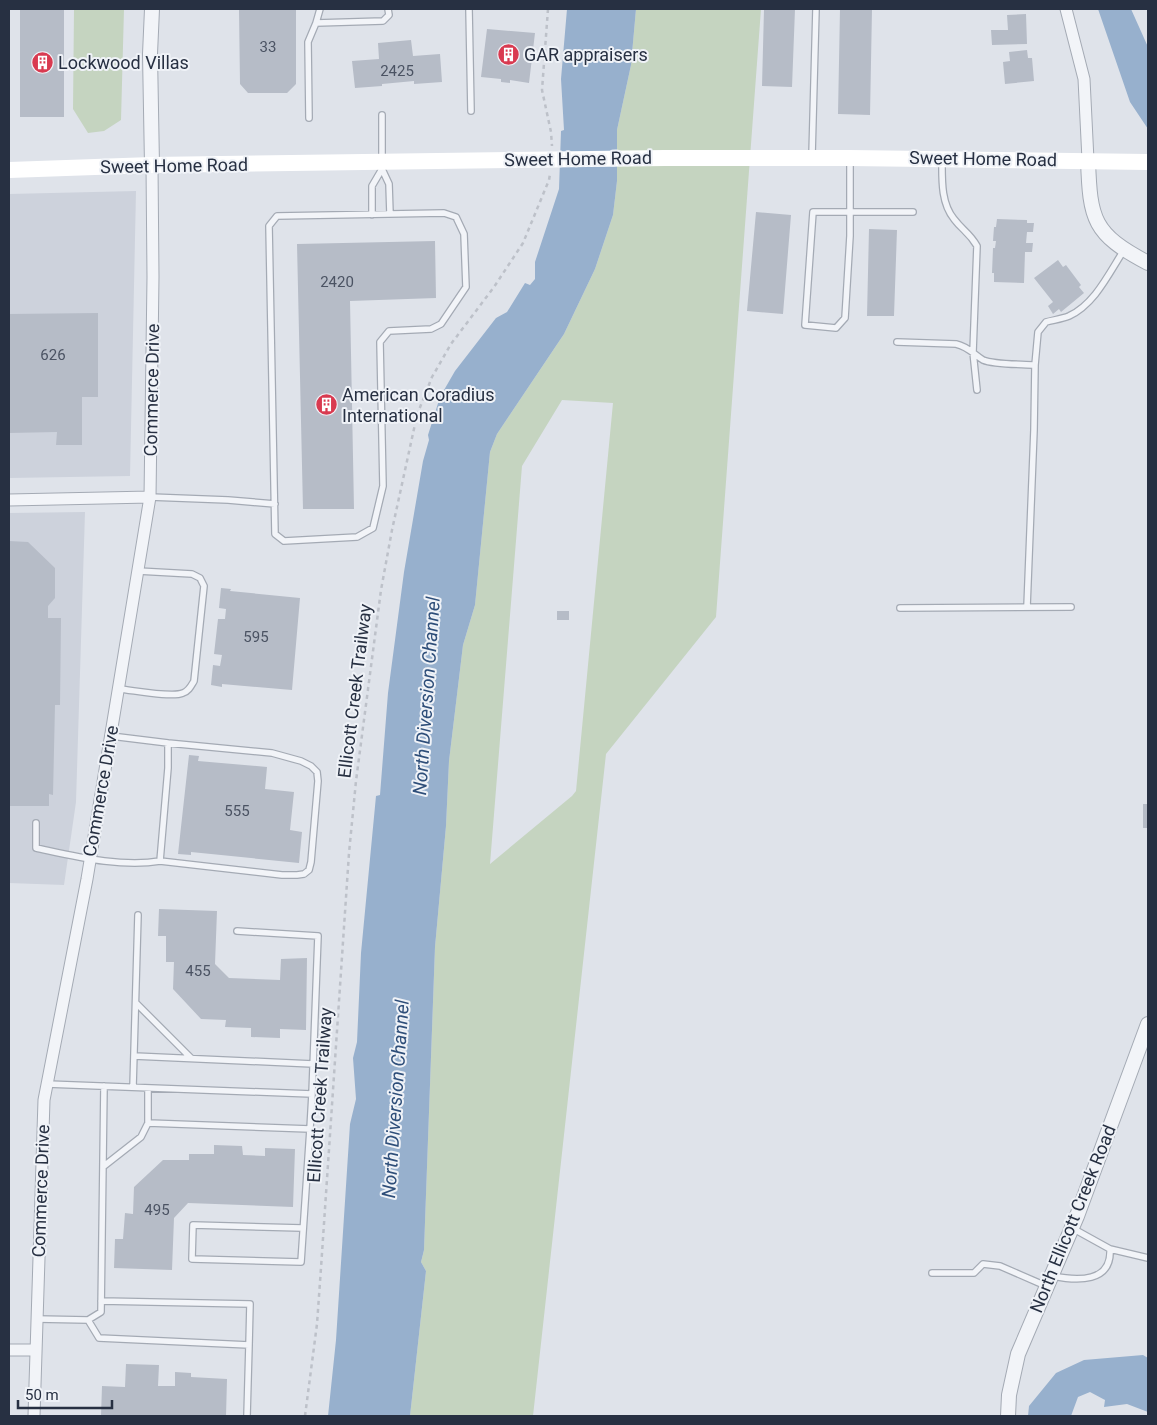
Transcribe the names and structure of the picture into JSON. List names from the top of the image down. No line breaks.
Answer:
{"streets":{"main road":["Sweet Home Road"],"street":["Commerce Drive","North Ellicott Creek Road"],"path":["Ellicott Creek Trailway"]},"crossings":[["Sweet Home Road","Commerce Drive"]],"water":["North Diversion Channel"],"places":{"building":["GAR appraisers","Lockwood Villas","American Coradius International"]},"house_numbers":["33","2425","2420","626","595","555","455","495"],"scale_bar":"50 m"}
